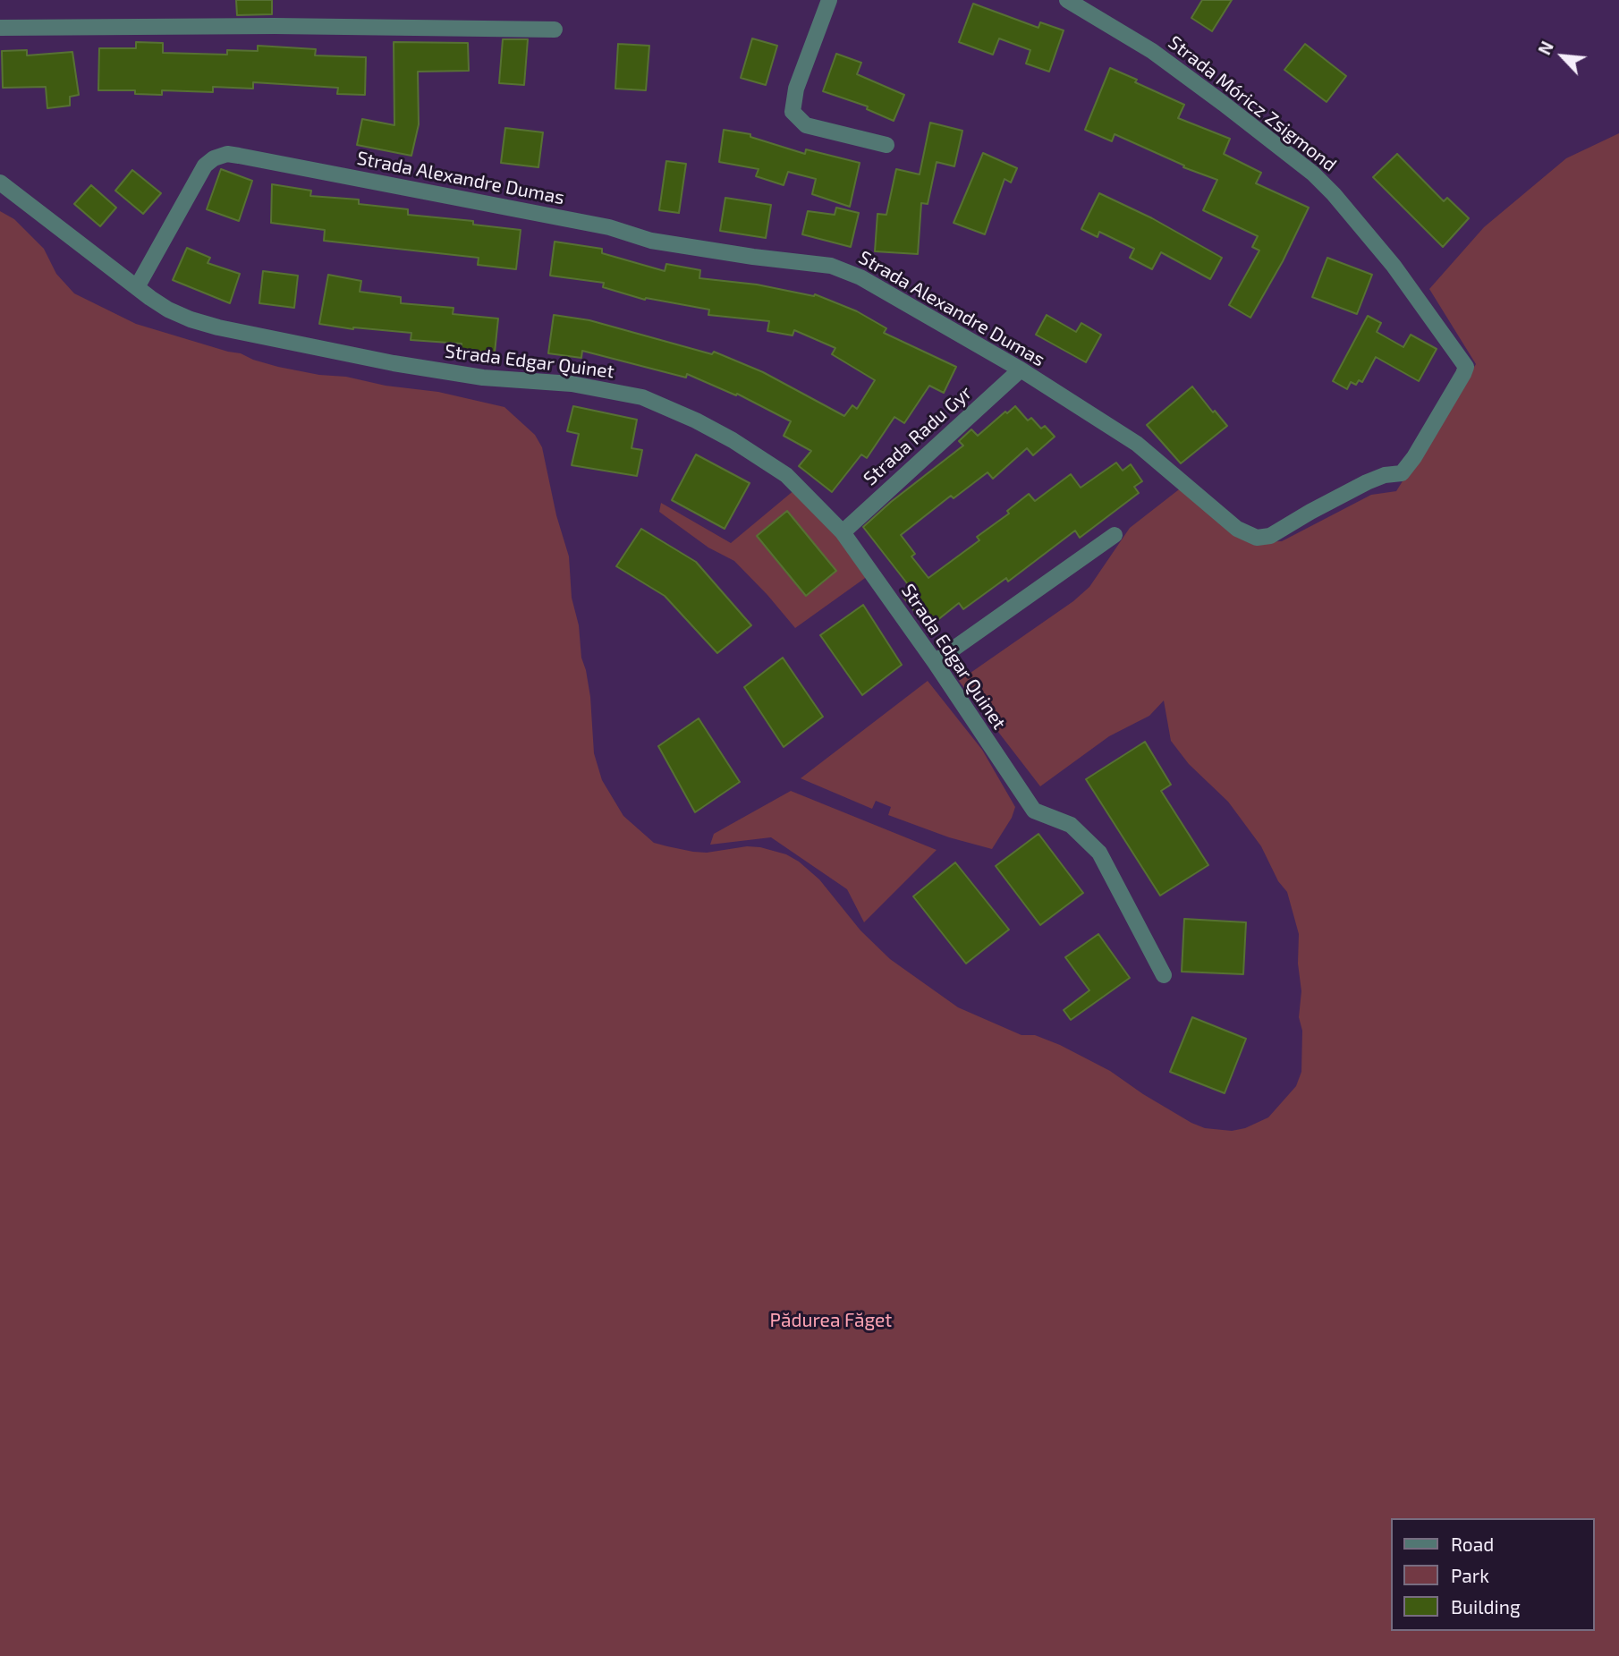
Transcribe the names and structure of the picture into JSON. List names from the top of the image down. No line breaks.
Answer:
{"streets":{"street":["Strada Móricz Zsigmond","Strada Alexandre Dumas","Strada Edgar Quinet","Strada Radu Gyr"]},"crossings":[["Strada Móricz Zsigmond","Strada Alexandre Dumas"],["Strada Alexandre Dumas","Strada Edgar Quinet"],["Strada Alexandre Dumas","Strada Radu Gyr"],["Strada Edgar Quinet","Strada Radu Gyr"]],"parks":["Pădurea Făget"],"legend":["Road","Park","Building"],"north":"top left"}
